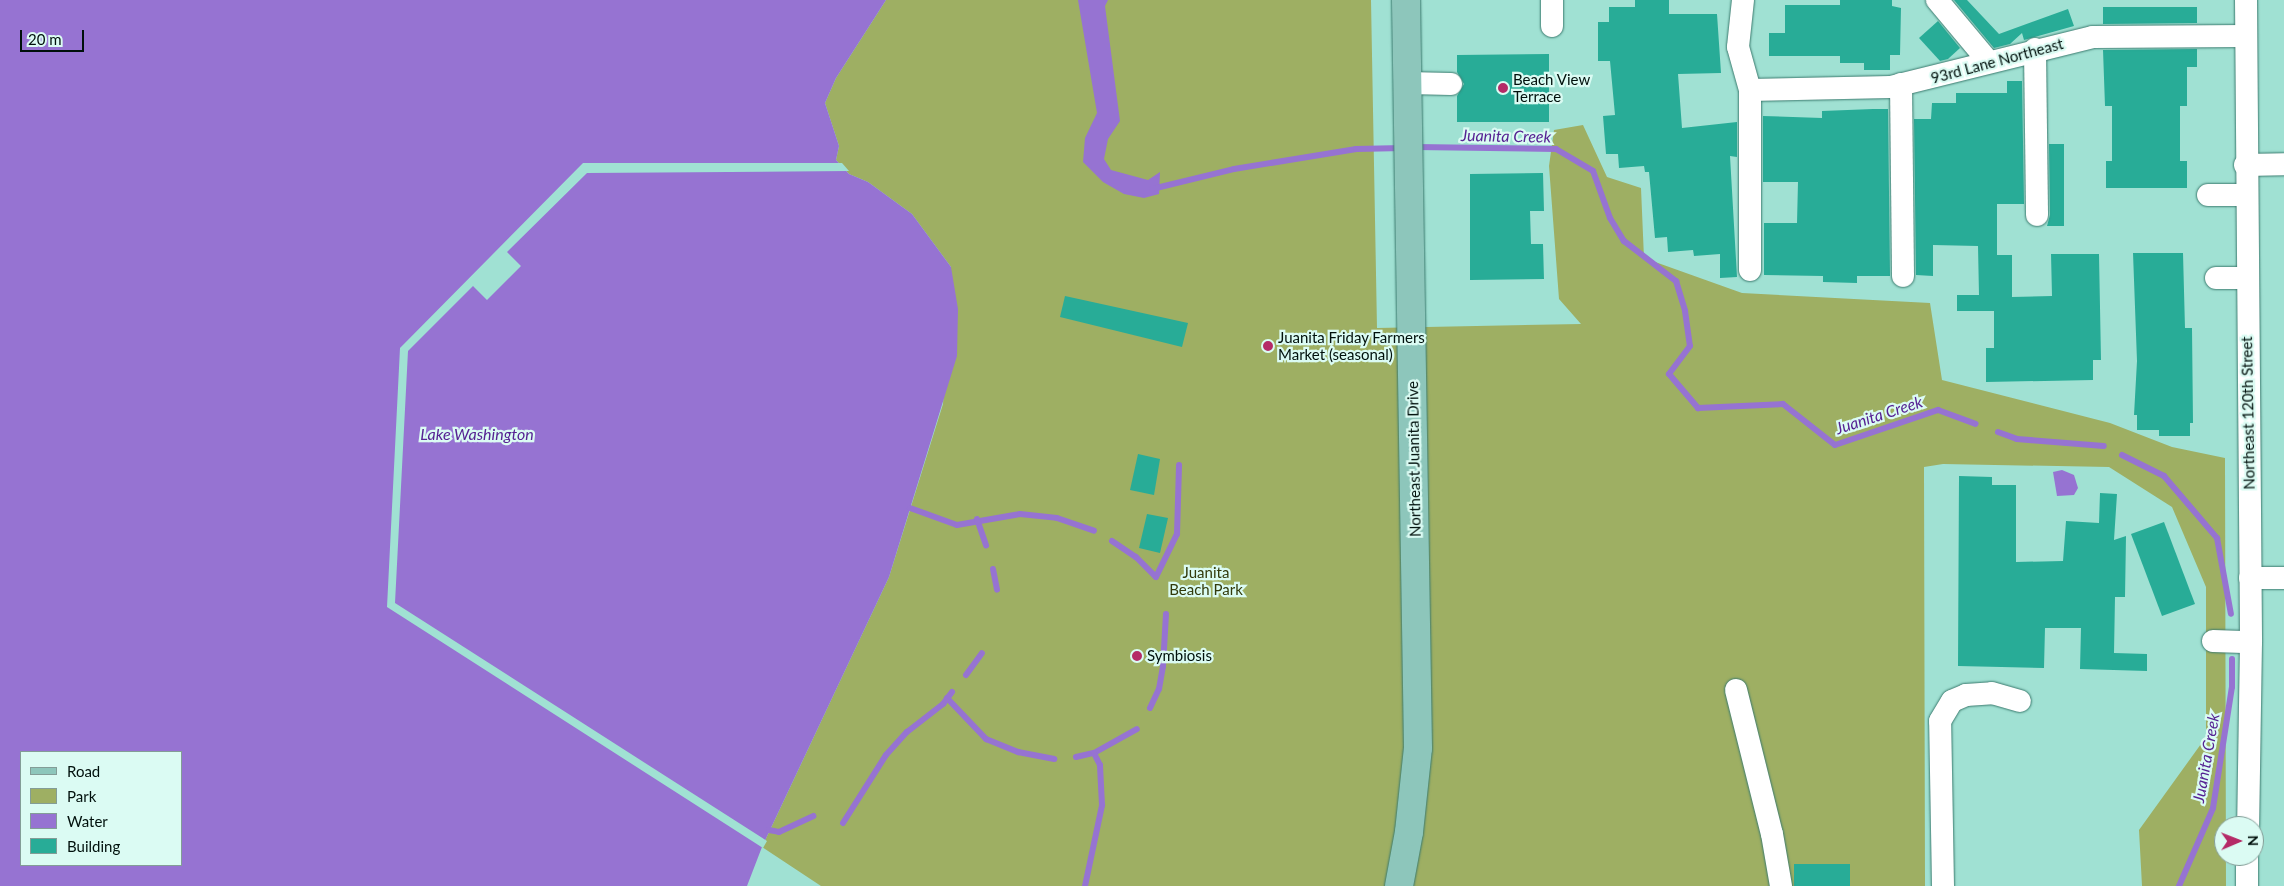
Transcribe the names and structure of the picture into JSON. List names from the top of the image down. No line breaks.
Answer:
{"streets":{"main road":["Northeast Juanita Drive"],"street":["93rd Lane Northeast","Northeast 120th Street"]},"crossings":[["93rd Lane Northeast","Northeast 120th Street"]],"water":["Juanita Creek","Lake Washington"],"parks":["Juanita Beach Park"],"places":["Beach View Terrace","Juanita Friday Farmers Market (seasonal)","Symbiosis"],"legend":["Road","Park","Water","Building"],"scale_bar":"20 m","north":"right"}
